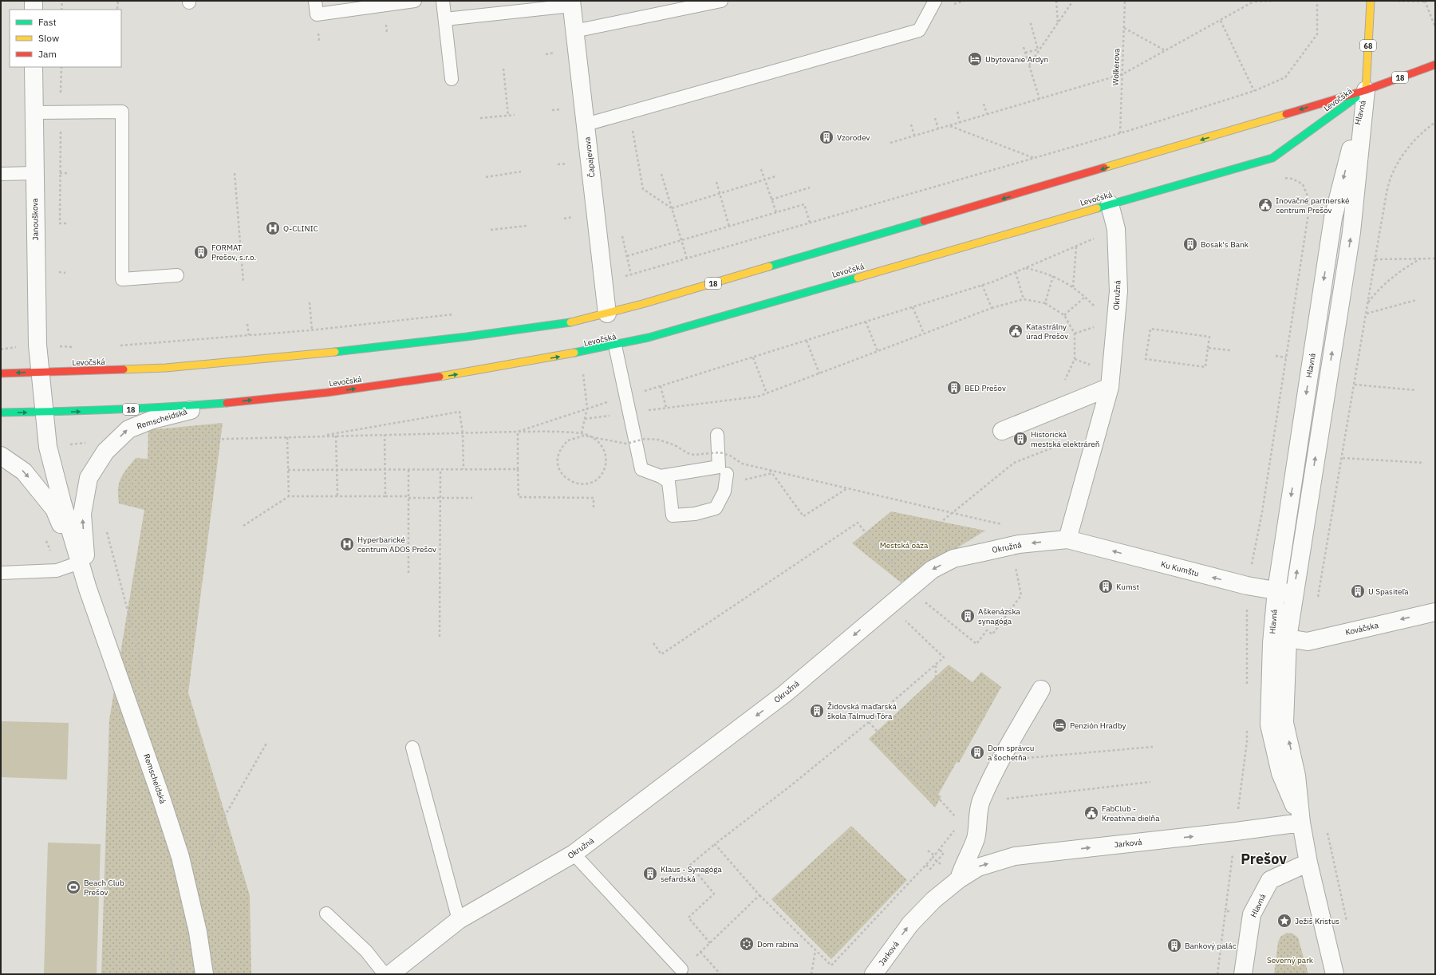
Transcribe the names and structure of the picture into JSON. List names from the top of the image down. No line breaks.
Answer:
{"streets":{"main road":["68","18","Levočská"],"street":["Hlavná","Čapajevova","Janouškova","Okružná","Remscheidská","Ku Kumštu","Kováčska","Jarková"],"path":["Wolkerova"]},"crossings":[["68","18"],["68","Levočská"],["68","Hlavná"],["18","Levočská"],["18","Hlavná"],["Levočská","Hlavná"],["Levočská","Čapajevova"],["Levočská","Janouškova"],["Levočská","Okružná"],["Levočská","Remscheidská"],["Hlavná","Ku Kumštu"],["Hlavná","Kováčska"],["Hlavná","Jarková"],["Janouškova","Remscheidská"],["Okružná","Ku Kumštu"]],"one_way":["Okružná","Ku Kumštu","Kováčska","Jarková"],"districts":["Prešov"],"parks":["Mestská oáza","Severný park"],"places":{"hotel":["Ubytovanie Ardyn","Penzión Hradby"],"building":["Vzorodev","Bosak's Bank","FORMAT Prešov, s.r.o.","BED Prešov","Historická mestská elektráreň","Kumst","U Spasiteľa","Aškenázska synagóga","Židovská maďarská škola Talmud Tóra","Dom správcu a šochetňa","Klaus - Synagóga sefardská","Bankový palác"],"public building":["Inovačné partnerské centrum Prešov","Katastrálny úrad Prešov","FabClub - Kreatívna dielňa"],"hospital":["Q-CLINIC","Hyperbarické centrum ADOS Prešov"],"sports":["Beach Club Prešov"],"place":["Ježiš Kristus"],"synagogue":["Dom rabína"]},"legend":["Fast","Slow","Jam"]}
